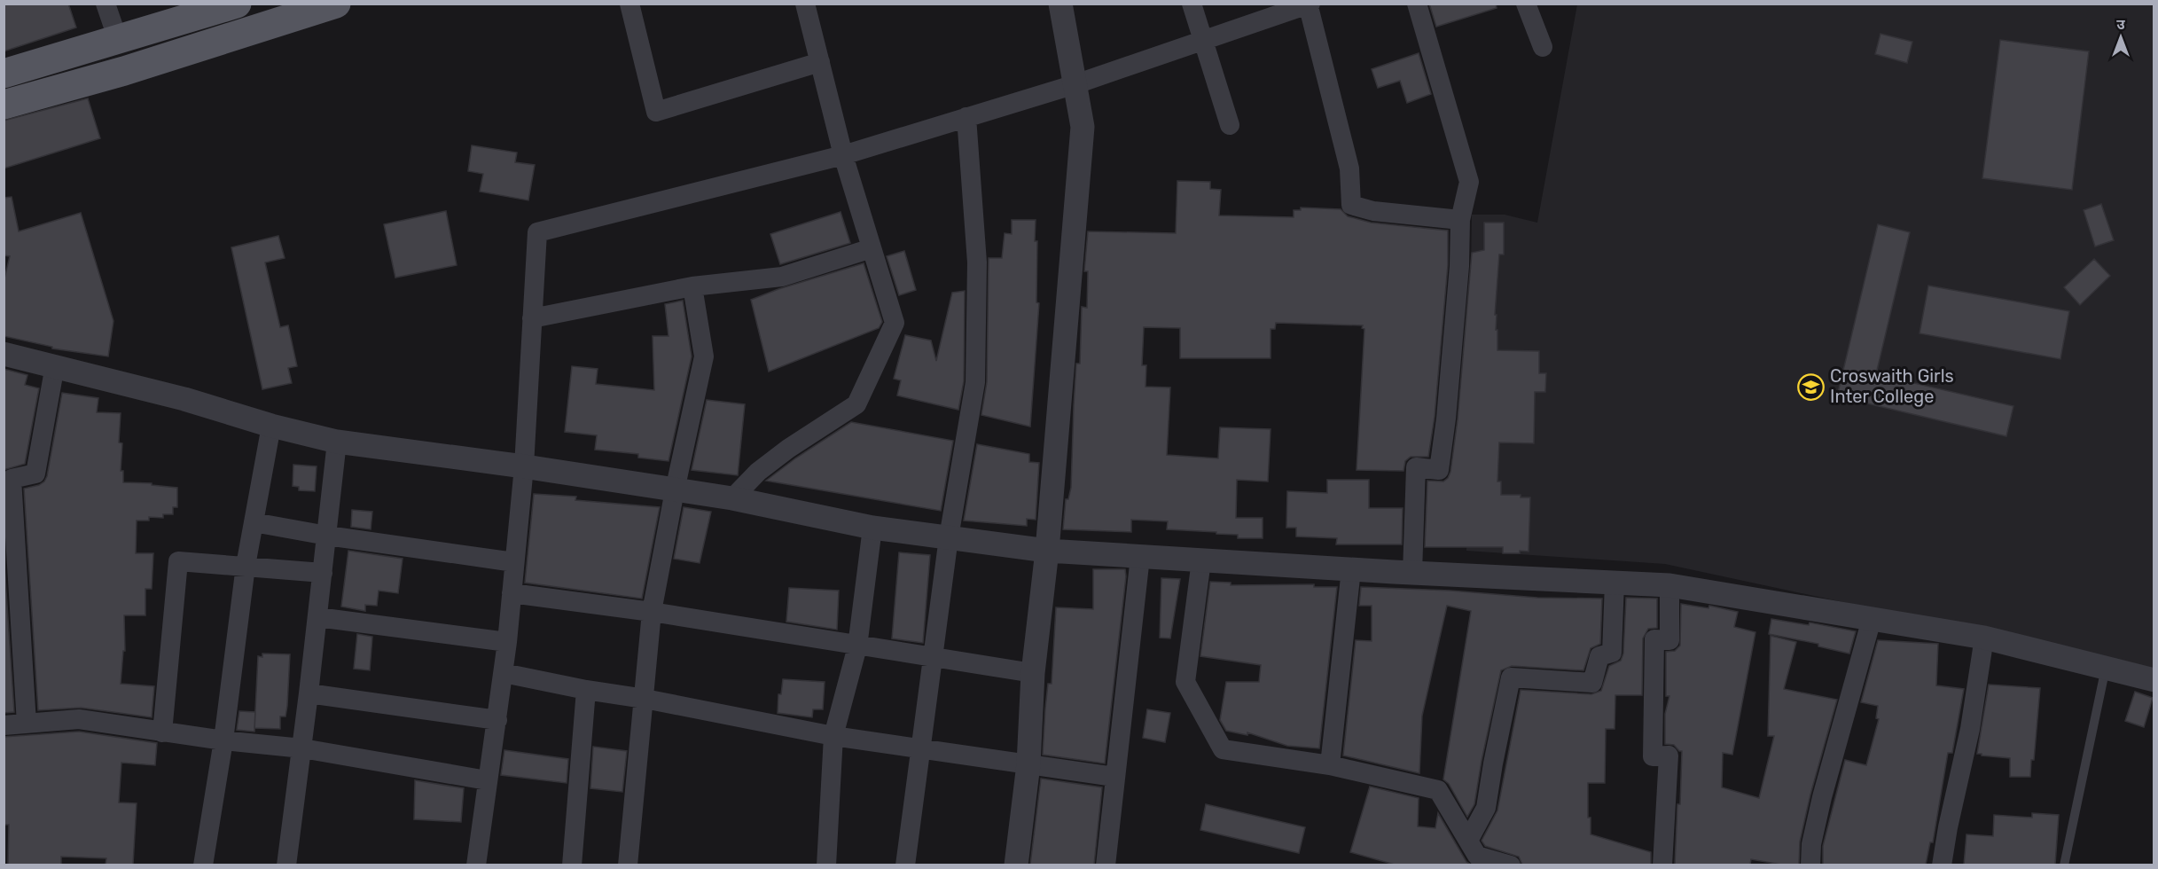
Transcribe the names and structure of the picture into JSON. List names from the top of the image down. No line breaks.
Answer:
{"places":{"school or university":["Croswaith Girls Inter College"]},"north":"top"}
